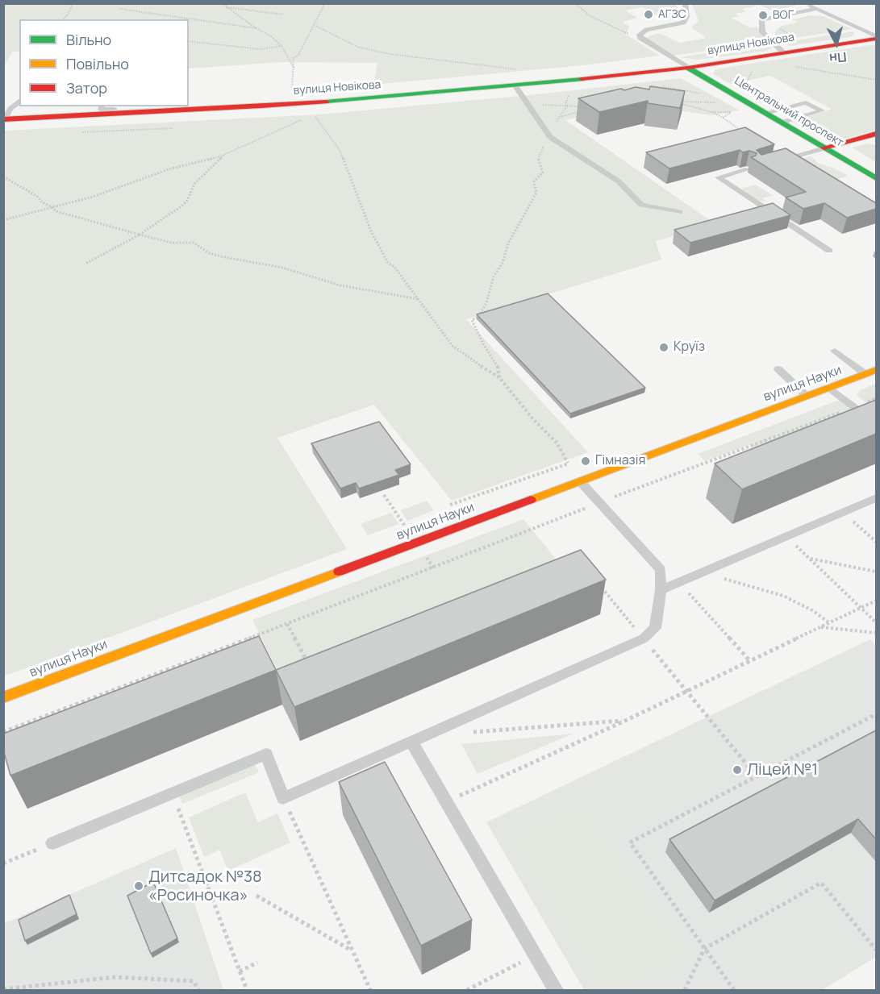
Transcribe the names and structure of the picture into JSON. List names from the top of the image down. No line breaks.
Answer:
{"streets":{"main road":["вулиця Новікова","Центральний проспект","вулиця Науки"]},"crossings":[["вулиця Новікова","Центральний проспект"]],"places":["АГЗС","ВОГ","Круїз","Гімназія","Ліцей №1","Дитсадок №38 «Росиночка»"],"legend":["Вільно","Повільно","Затор"],"north":"bottom"}
